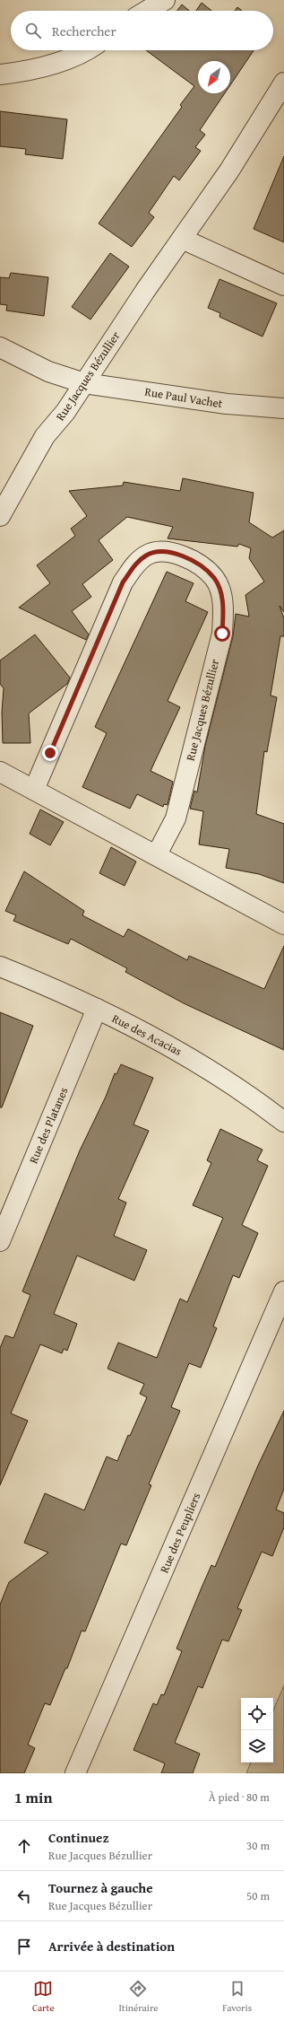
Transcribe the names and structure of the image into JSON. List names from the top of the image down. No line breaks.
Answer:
{"streets":{"street":["Rue Jacques Bézullier","Rue Paul Vachet","Rue des Acacias","Rue des Platanes","Rue des Peupliers"]},"crossings":[["Rue Jacques Bézullier","Rue Paul Vachet"],["Rue des Acacias","Rue des Platanes"]],"north":"bottom left","page":{"search":"Rechercher","heading":["1 min","À pied · 80 m"],"list":[["Continuez","Rue Jacques Bézullier","30 m"],["Tournez à gauche","Rue Jacques Bézullier","50 m"],"Arrivée à destination"],"nav":["Carte","Itinéraire","Favoris"]}}
